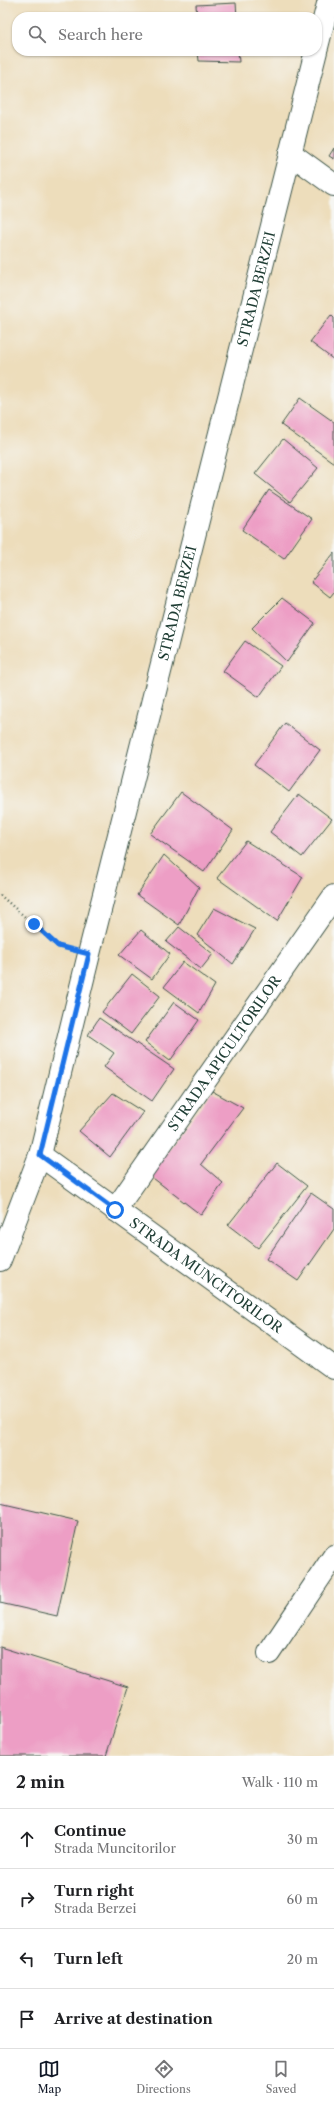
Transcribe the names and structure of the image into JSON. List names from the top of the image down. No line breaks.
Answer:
{"streets":{"street":["STRADA BERZEI","STRADA APICULTORILOR","STRADA MUNCITORILOR"]},"crossings":[["STRADA BERZEI","STRADA MUNCITORILOR"],["STRADA APICULTORILOR","STRADA MUNCITORILOR"]],"page":{"search":"Search here","heading":["2 min","Walk · 110 m"],"list":[["Continue","Strada Muncitorilor","30 m"],["Turn right","Strada Berzei","60 m"],["Turn left","20 m"],"Arrive at destination"],"nav":["Map","Directions","Saved"]}}
